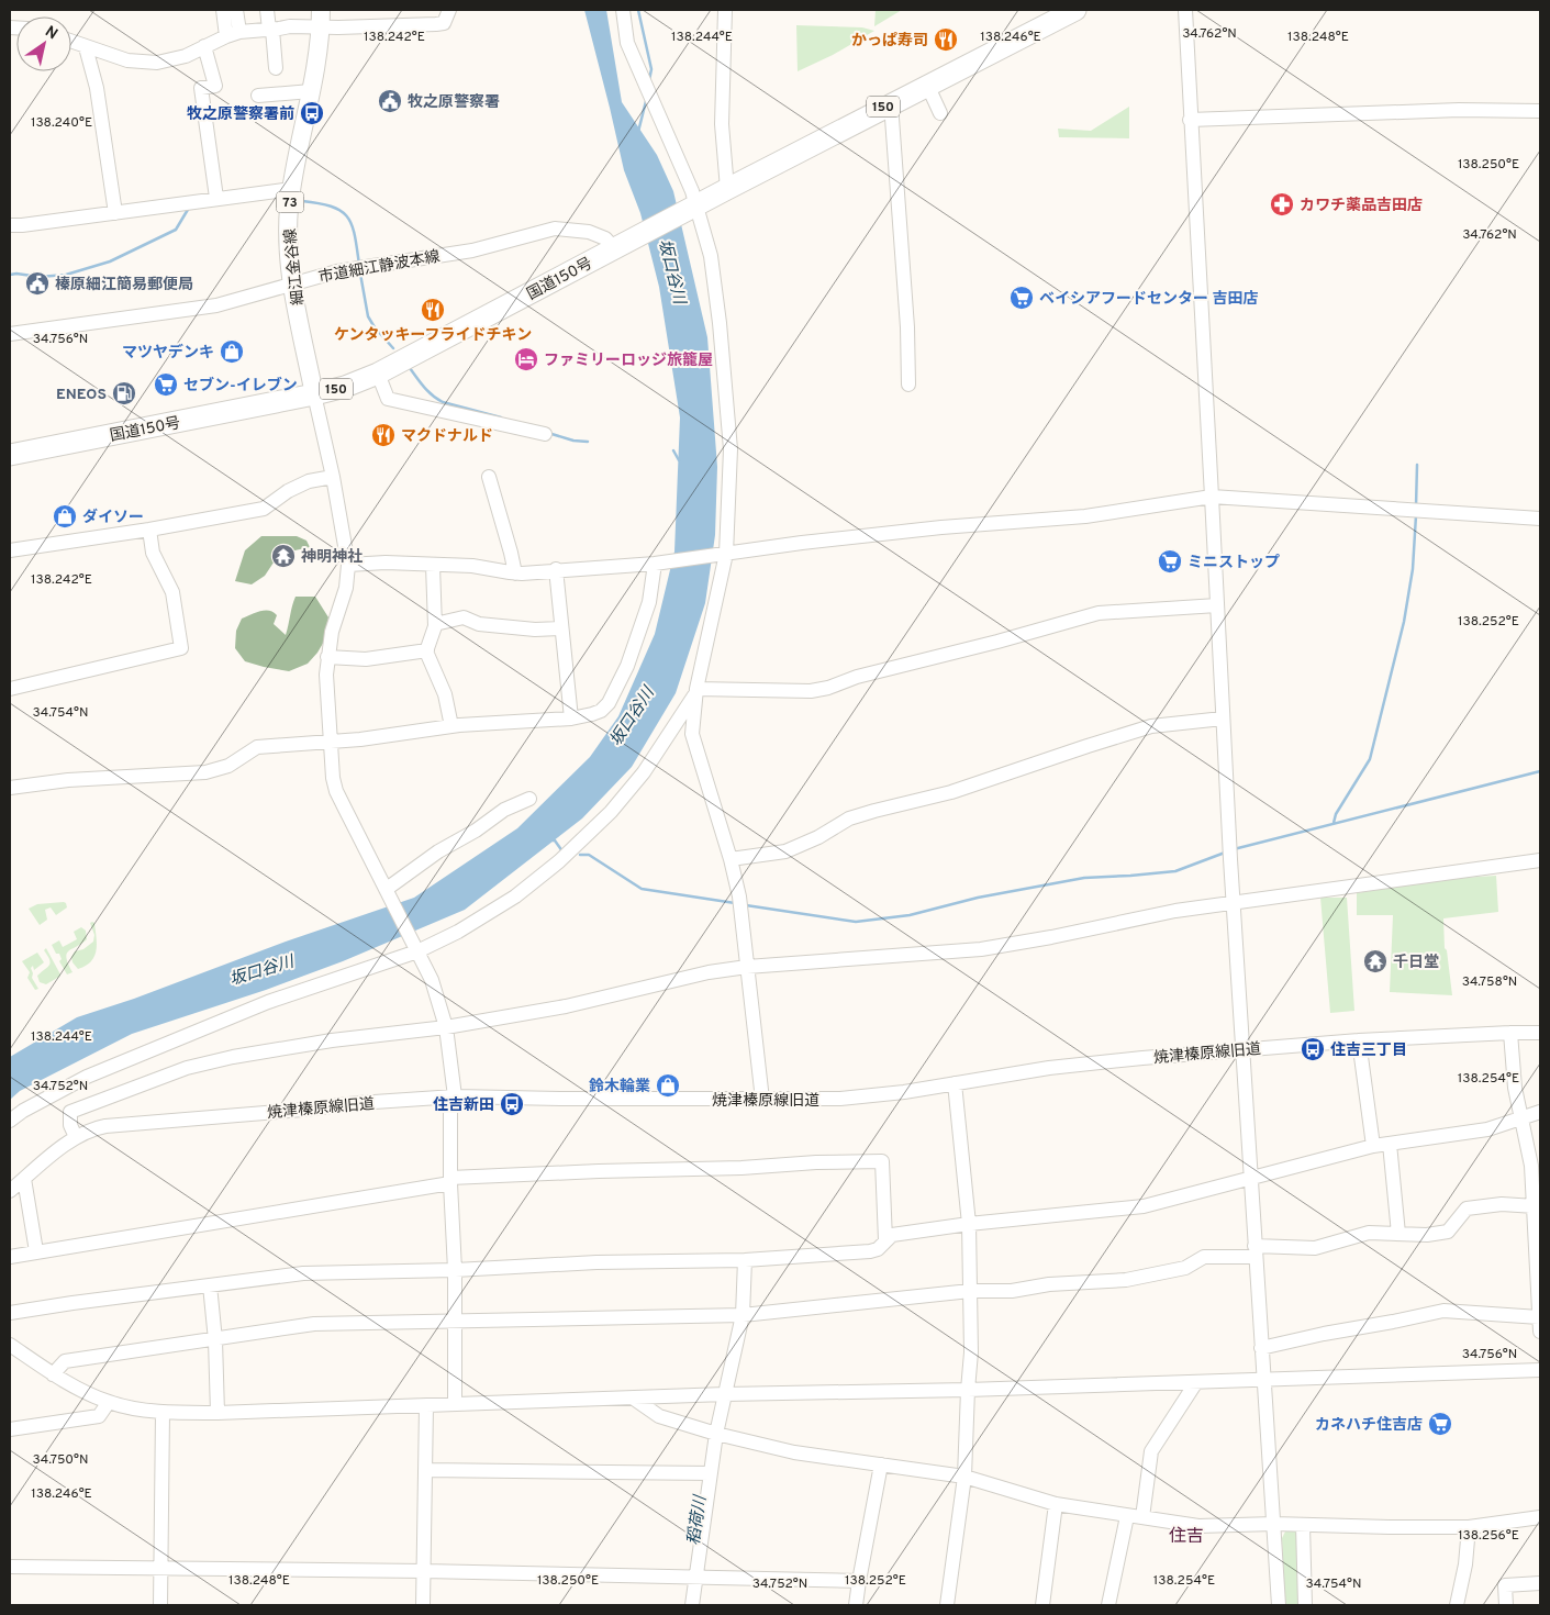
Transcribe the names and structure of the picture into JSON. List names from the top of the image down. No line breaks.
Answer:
{"streets":{"highway":["150","国道150号"],"main road":["73","細江金谷線"],"street":["市道細江静波本線","焼津榛原線旧道"]},"crossings":[["市道細江静波本線","細江金谷線"],["市道細江静波本線","国道150号"],["細江金谷線","国道150号"]],"districts":["住吉"],"water":["坂口谷川","稻荷川"],"places":{"restaurant":["かっぱ寿司","ケンタッキーフライドチキン","マクドナルド"],"public building":["牧之原警察署","榛原細江簡易郵便局"],"bus stop":["牧之原警察署前","住吉三丁目","住吉新田"],"pharmacy":["カワチ薬品吉田店"],"supermarket":["ベイシアフードセンター 吉田店","セブン-イレブン","ミニストップ","カネハチ住吉店"],"shop":["マツヤデンキ","ダイソー","鈴木輪業"],"hotel":["ファミリーロッジ旅籠屋"],"fuel station":["ENEOS"],"temple":["神明神社","千日堂"]},"north":"top right","coordinates":["34.762°N","138.242°E","138.246°E","138.248°E","138.244°E","138.240°E","138.250°E","34.756°N","138.252°E","34.754°N","34.758°N","138.254°E","34.752°N","34.750°N","138.256°E"]}
